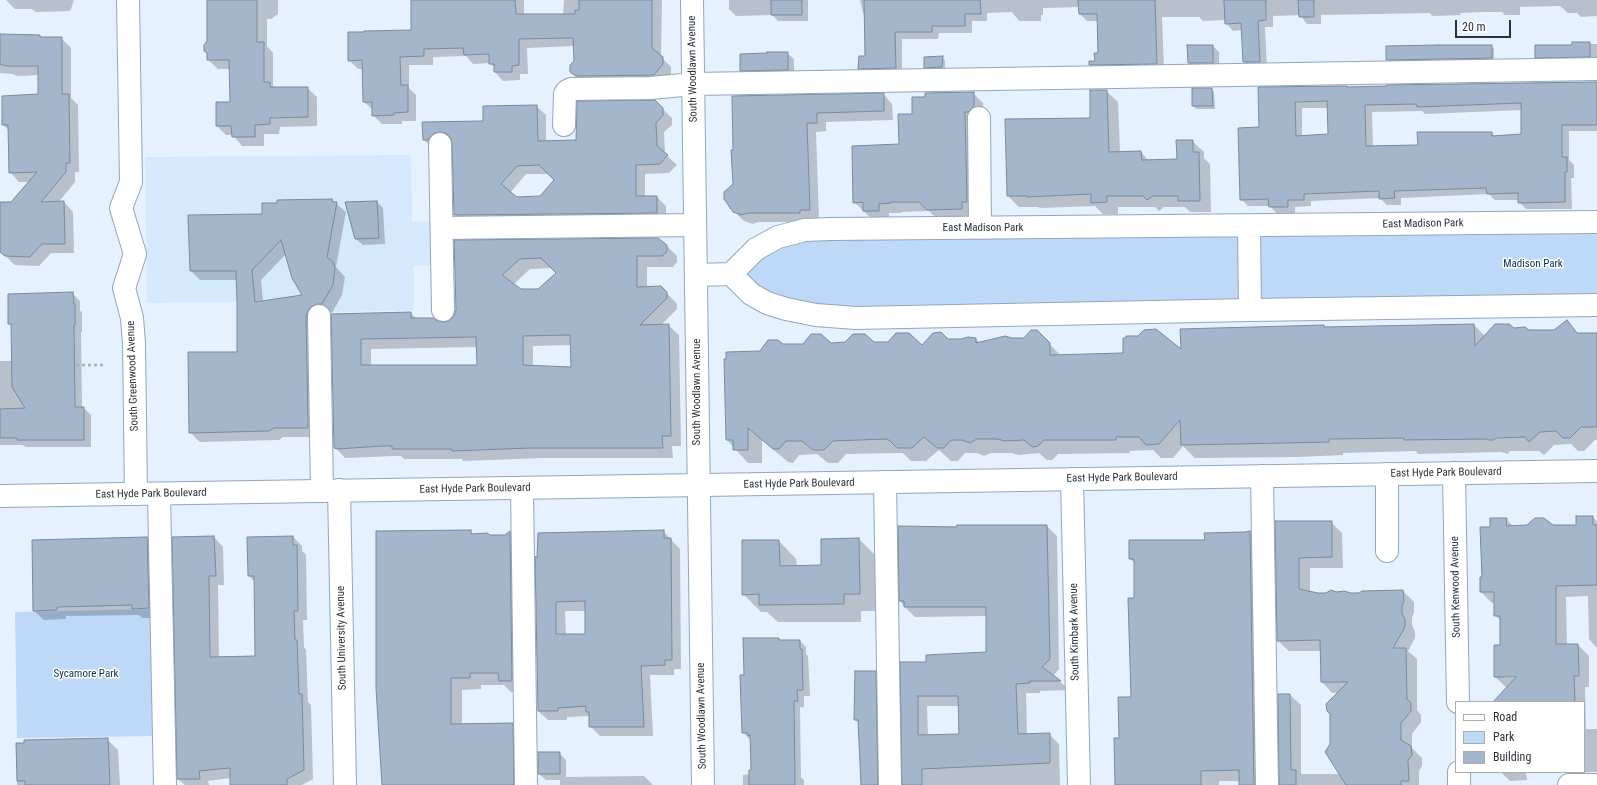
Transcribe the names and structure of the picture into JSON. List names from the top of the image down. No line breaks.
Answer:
{"streets":{"street":["South Woodlawn Avenue","East Madison Park","South Greenwood Avenue","East Hyde Park Boulevard","South Kenwood Avenue","South Kimbark Avenue","South University Avenue"]},"crossings":[["South Woodlawn Avenue","East Hyde Park Boulevard"],["South Greenwood Avenue","East Hyde Park Boulevard"],["East Hyde Park Boulevard","South Kenwood Avenue"],["East Hyde Park Boulevard","South Kimbark Avenue"],["East Hyde Park Boulevard","South University Avenue"]],"parks":["Madison Park","Sycamore Park"],"legend":["Road","Park","Building"],"scale_bar":"20 m"}
